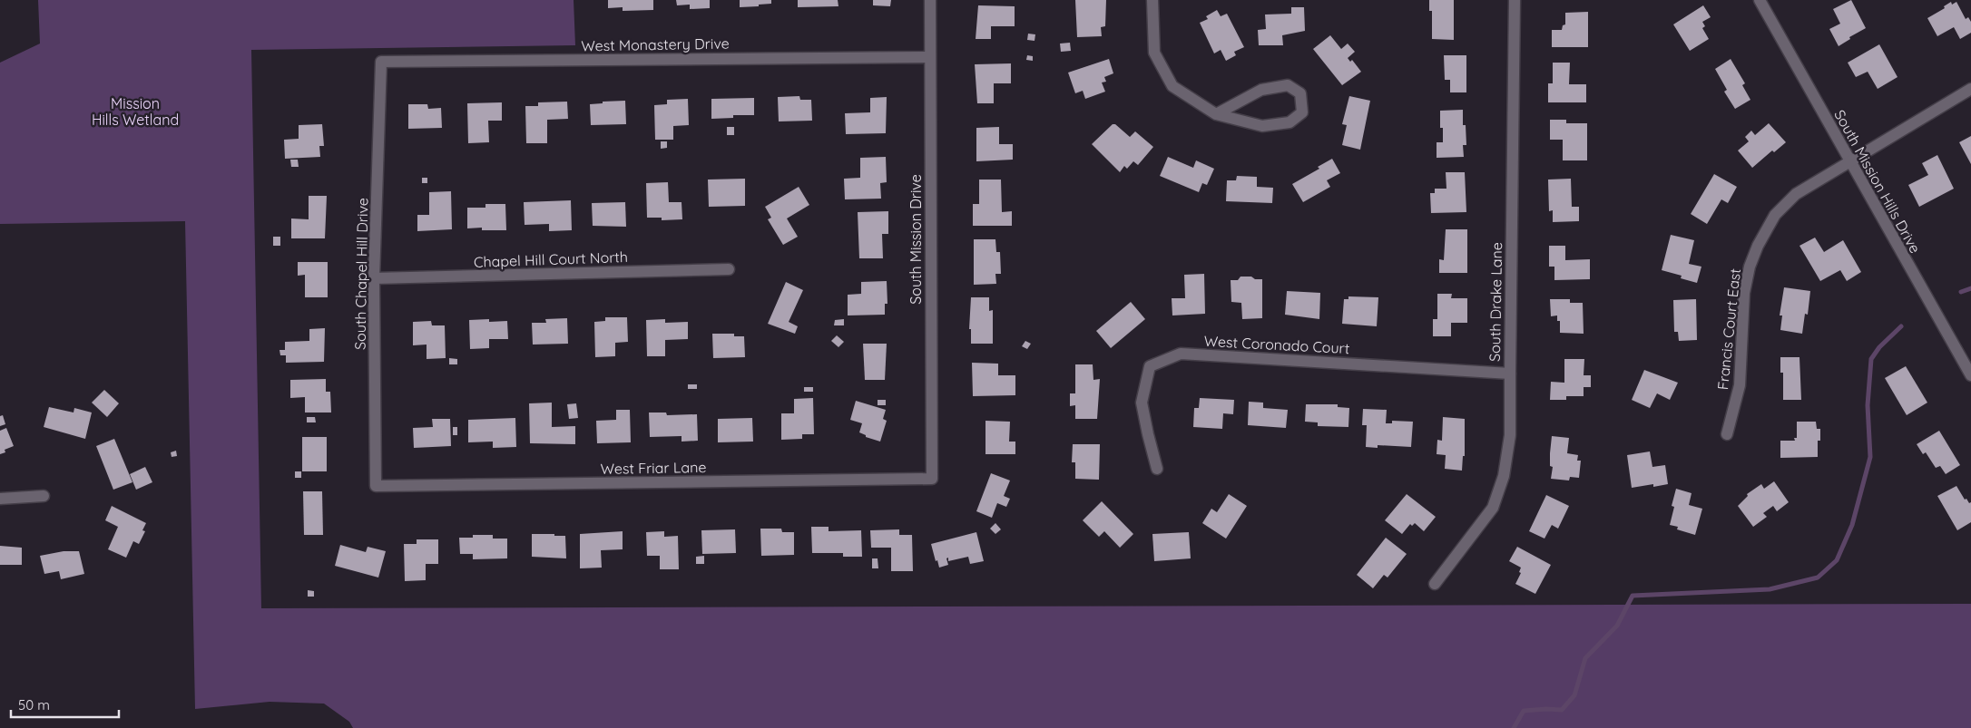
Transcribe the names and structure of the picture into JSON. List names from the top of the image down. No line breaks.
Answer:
{"streets":{"street":["West Monastery Drive","South Mission Hills Drive","South Mission Drive","Chapel Hill Court North","South Chapel Hill Drive","South Drake Lane","Francis Court East","West Coronado Court","West Friar Lane"]},"crossings":[["West Monastery Drive","South Mission Drive"],["West Monastery Drive","South Chapel Hill Drive"],["South Mission Hills Drive","Francis Court East"],["South Mission Drive","West Friar Lane"],["Chapel Hill Court North","South Chapel Hill Drive"],["South Chapel Hill Drive","West Friar Lane"],["South Drake Lane","West Coronado Court"]],"parks":["Mission Hills Wetland"],"scale_bar":"50 m"}
